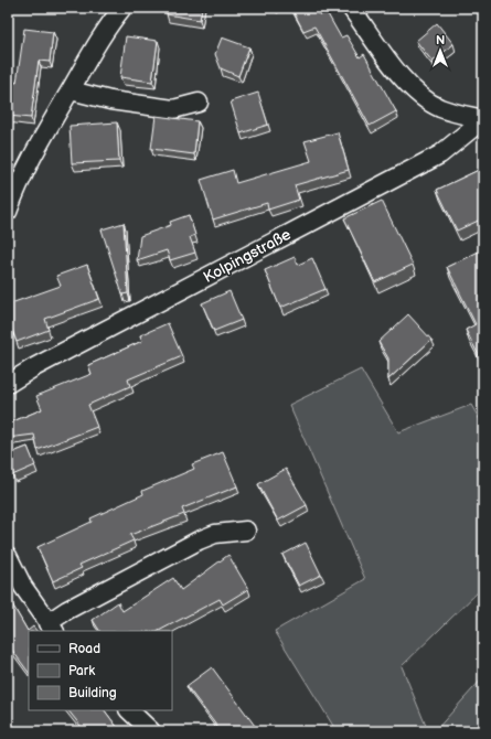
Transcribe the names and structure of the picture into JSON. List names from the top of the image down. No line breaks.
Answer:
{"streets":{"street":["Kolpingstraße"]},"legend":["Road","Park","Building"],"north":"top"}
